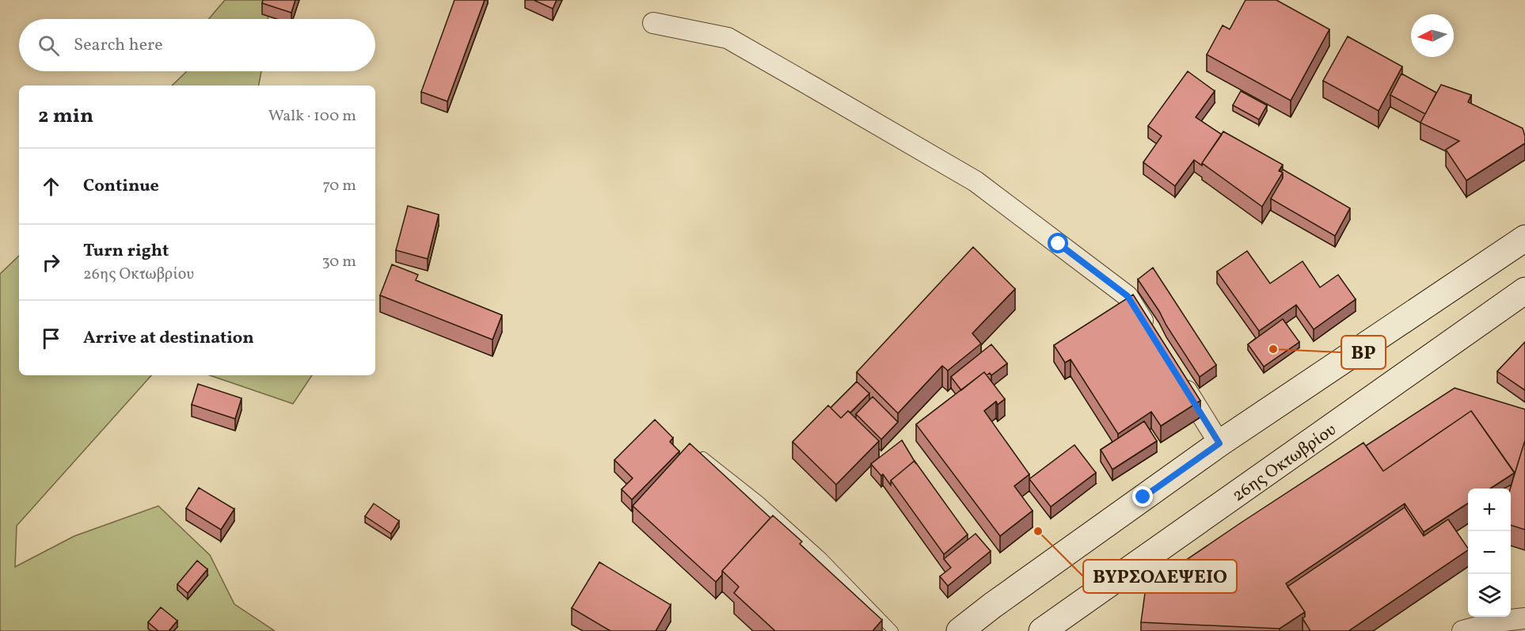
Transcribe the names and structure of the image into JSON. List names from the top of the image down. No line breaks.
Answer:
{"streets":{"main road":["26ης Οκτωβρίου"]},"places":["BP","ΒΥΡΣΟΔΕΨΕΙΟ"],"north":"left","page":{"search":"Search here","heading":["2 min","Walk · 100 m"],"list":[["Continue","70 m"],["Turn right","26ης Οκτωβρίου","30 m"],"Arrive at destination"],"map_buttons":["+","−"]}}
